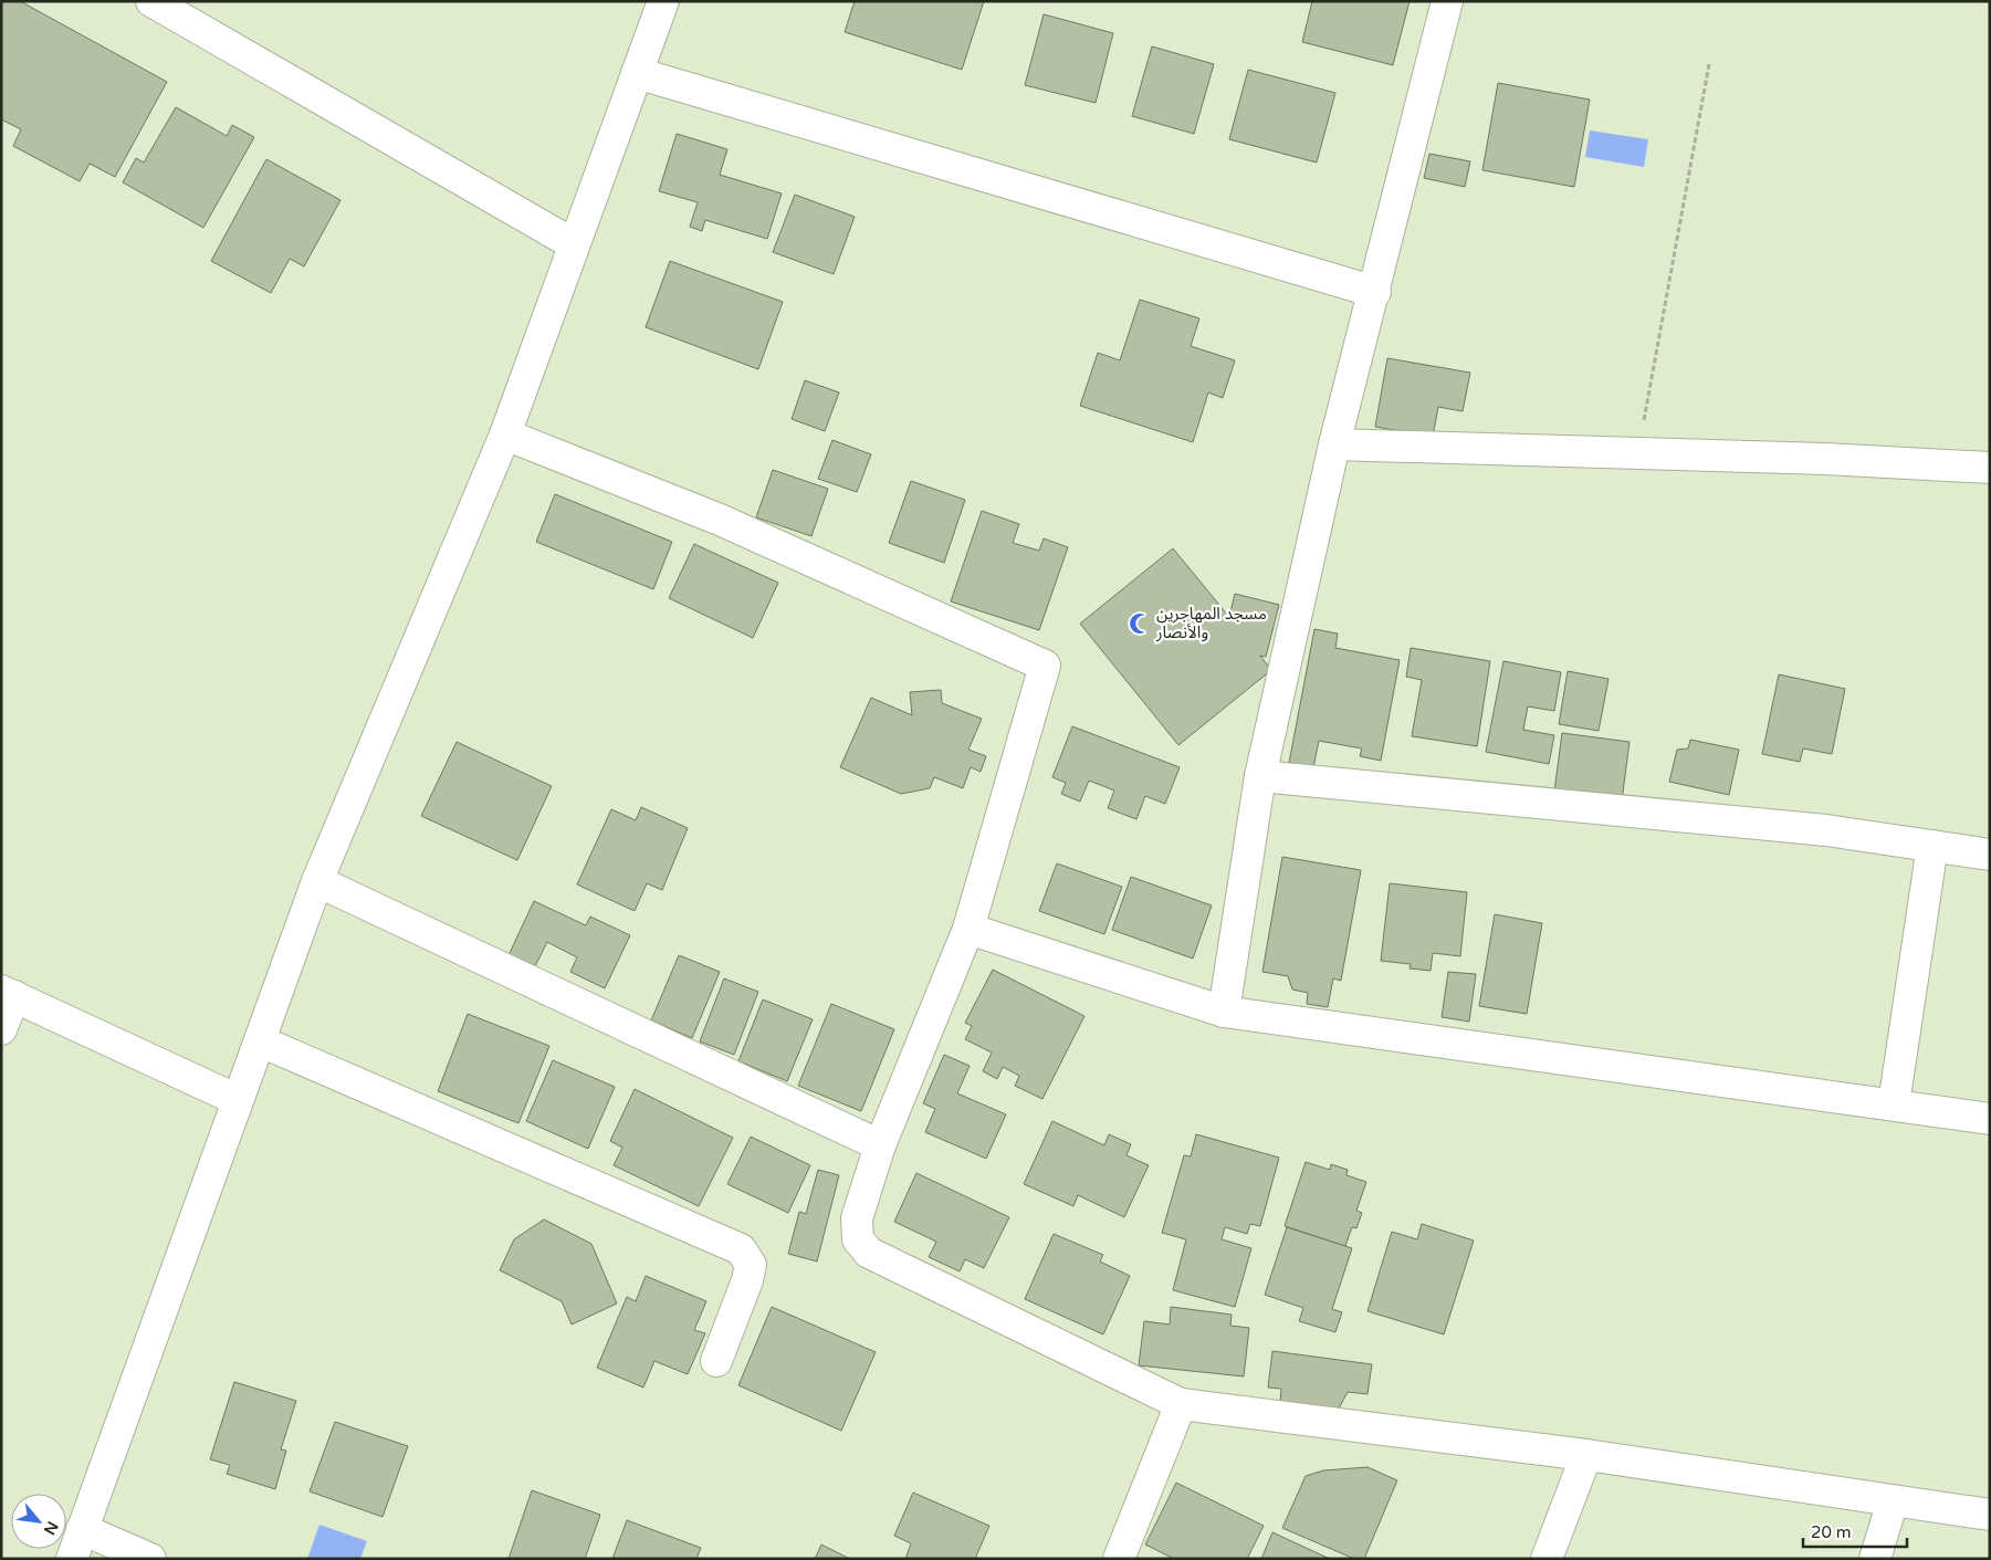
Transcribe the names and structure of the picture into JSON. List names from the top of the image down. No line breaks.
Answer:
{"places":{"mosque":["مسجد المهاجرين والأنصار"]},"scale_bar":"20 m","north":"bottom right"}
